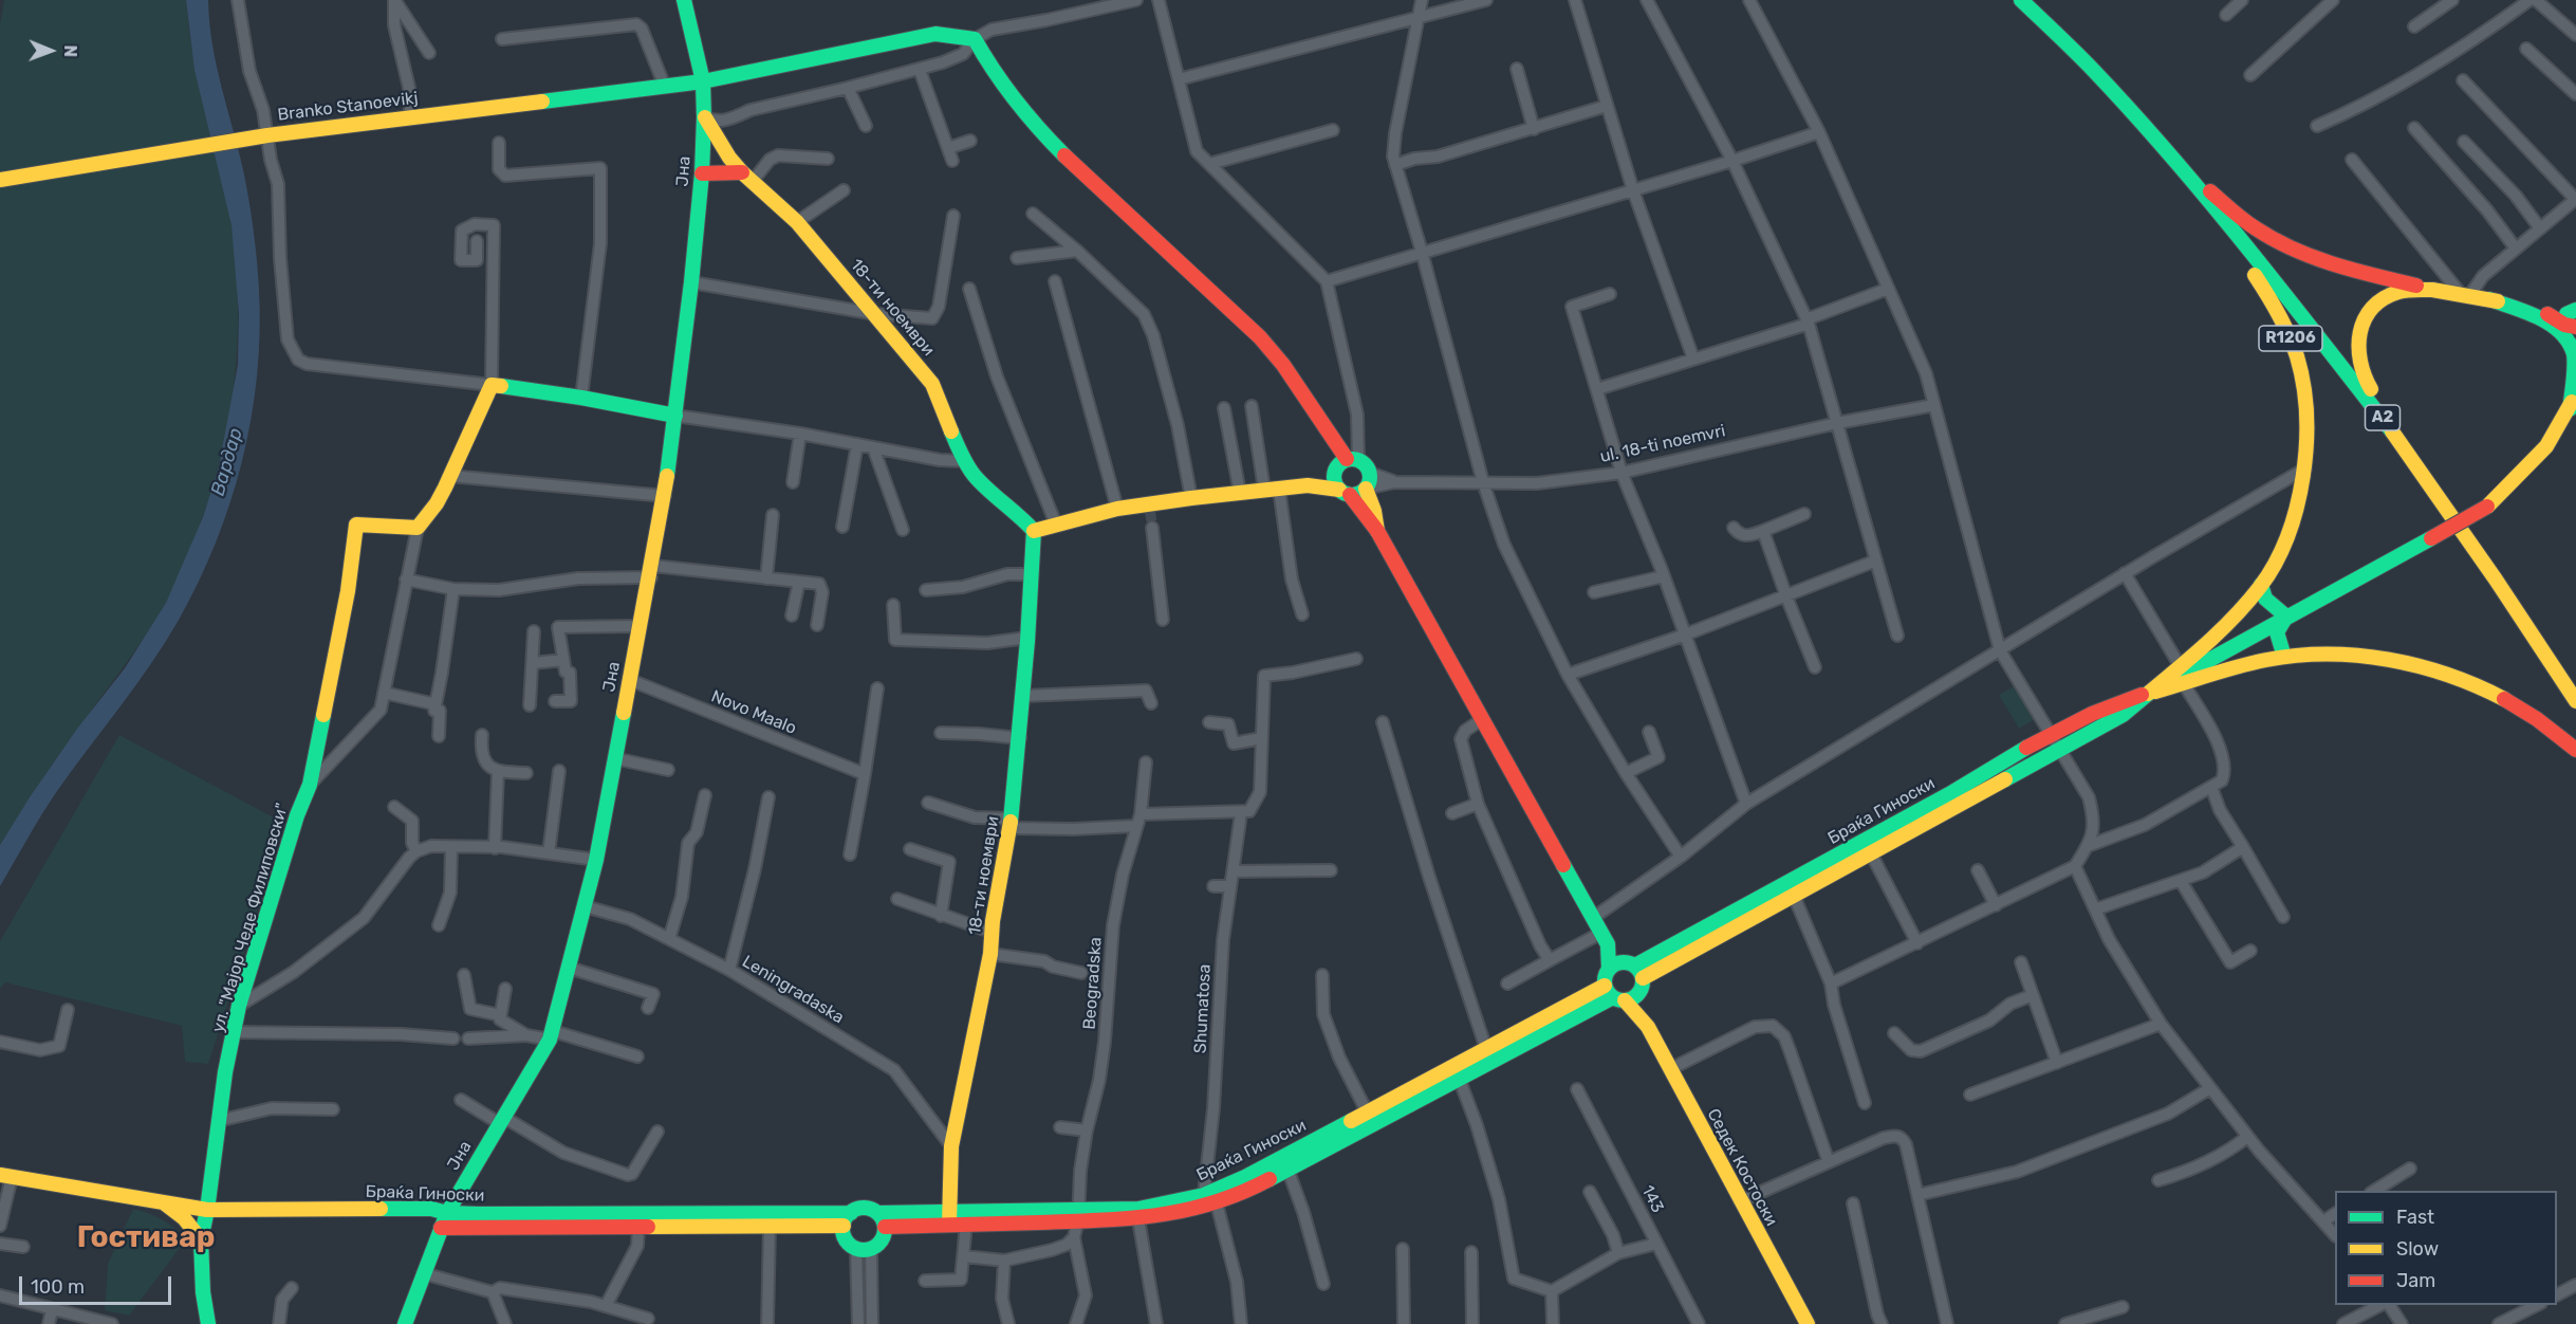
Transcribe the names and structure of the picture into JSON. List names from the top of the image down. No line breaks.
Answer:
{"streets":{"street":["Branko Stanoevikj","Јна","18-ти ноември","R1206","A2","ul. 18-ti noemvri","Novo Maalo","Браќа Гиноски","ул. \"Мајор Чеде Филиповски\"","Beogradska","Leningradaska","Shumatosa","Седек Костоски","143"]},"crossings":[["Branko Stanoevikj","Јна"],["Јна","18-ти ноември"],["Јна","Novo Maalo"],["Јна","Браќа Гиноски"],["Јна","Leningradaska"],["18-ти ноември","Браќа Гиноски"],["18-ти ноември","Leningradaska"],["R1206","A2"],["R1206","Браќа Гиноски"],["Браќа Гиноски","ул. \"Мајор Чеде Филиповски\""],["Браќа Гиноски","Beogradska"],["Браќа Гиноски","Shumatosa"]],"districts":["Гостивар"],"water":["Вардар"],"legend":["Fast","Slow","Jam"],"scale_bar":"100 m","north":"right"}
